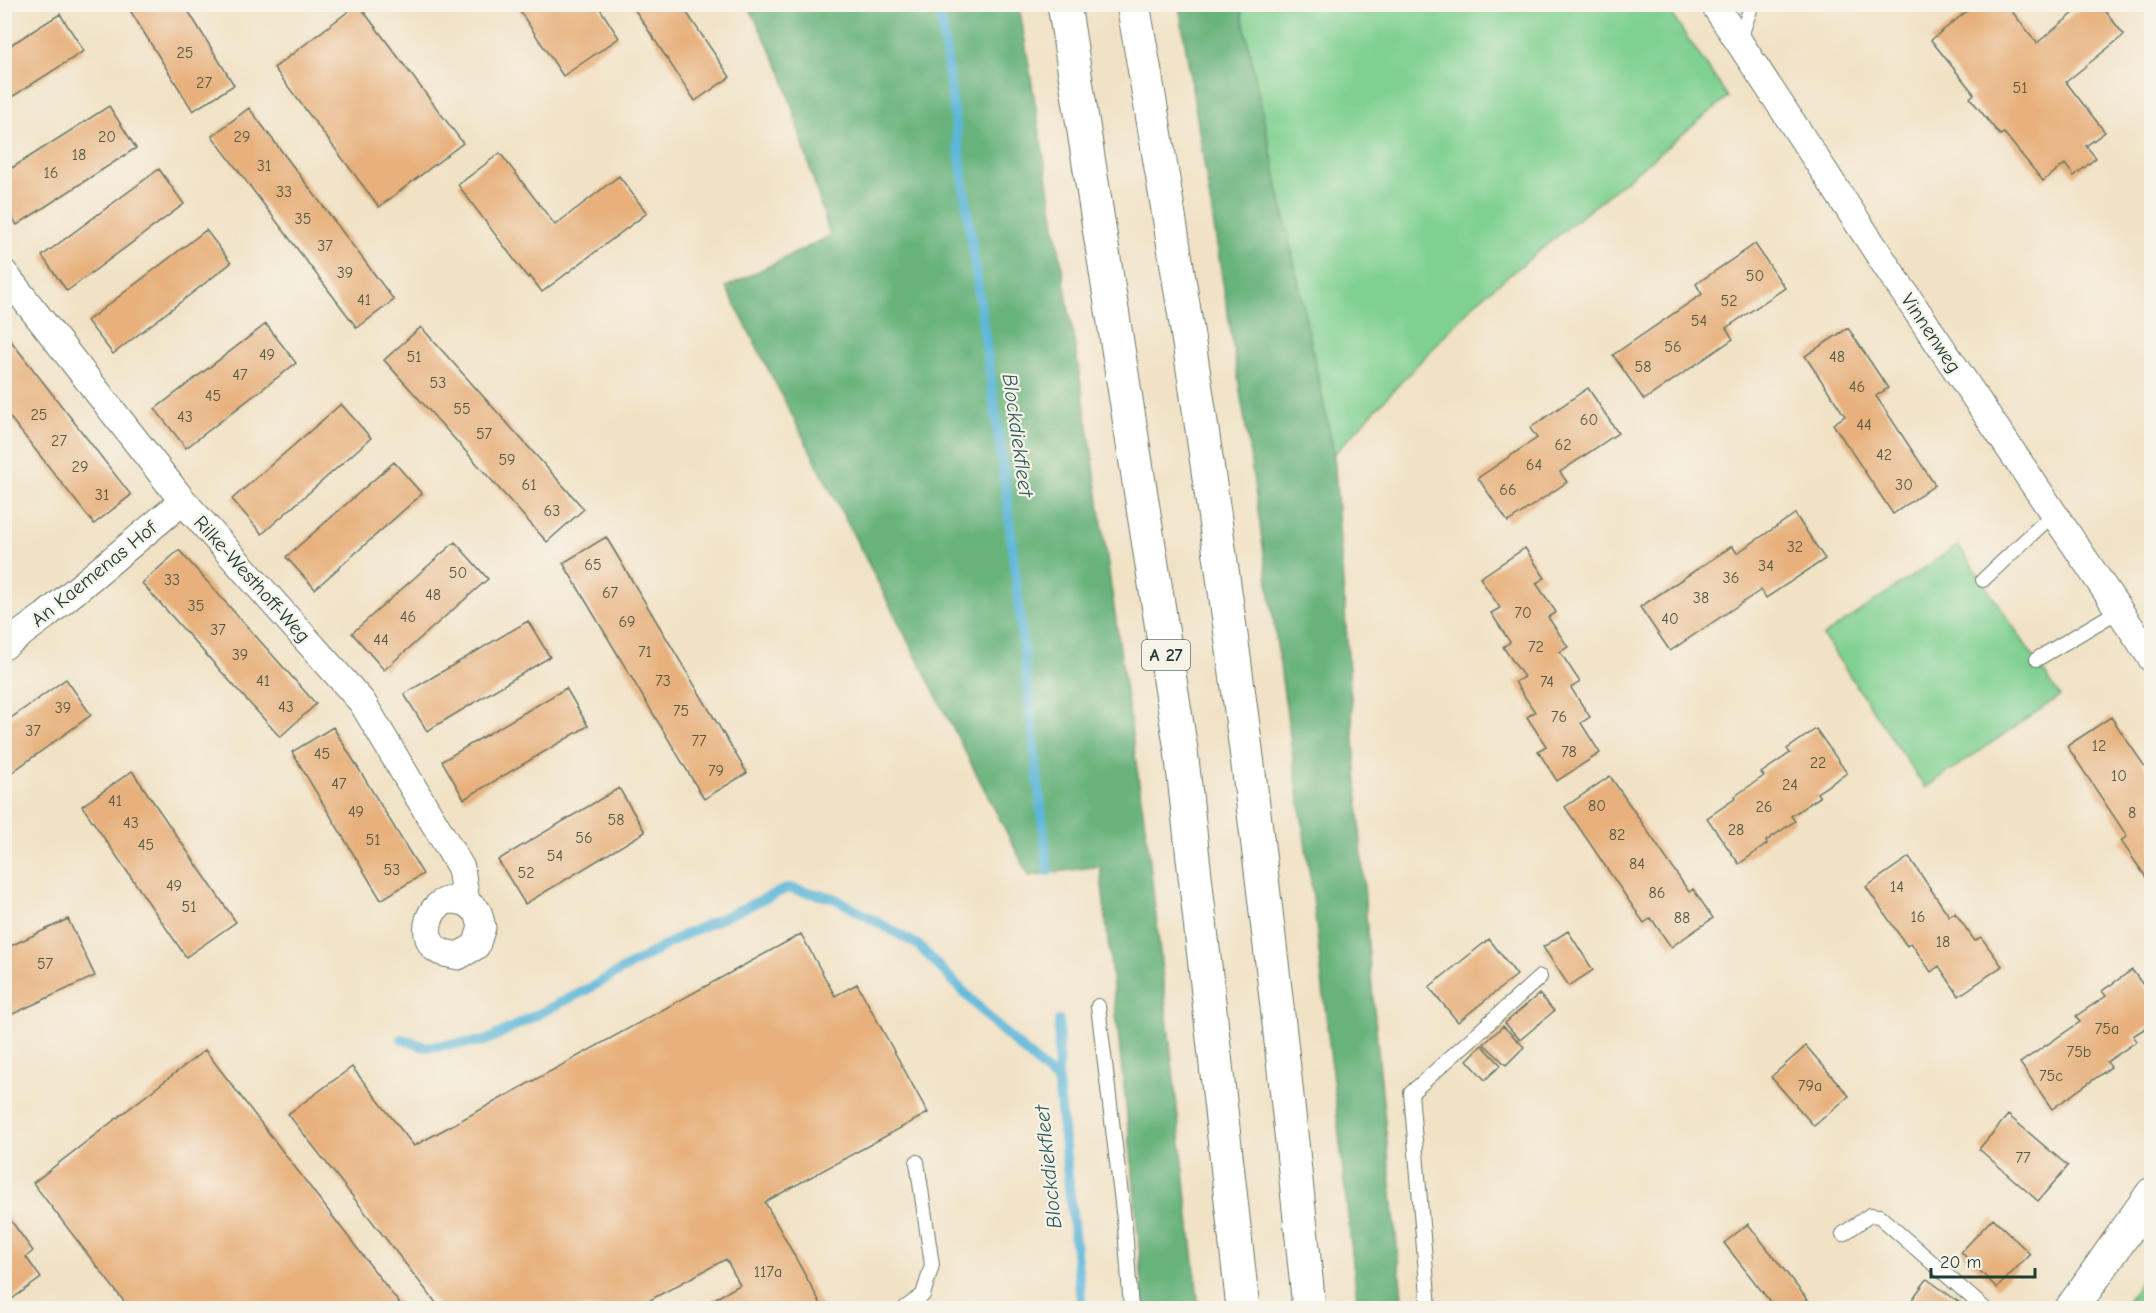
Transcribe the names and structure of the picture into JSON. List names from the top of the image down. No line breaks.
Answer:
{"streets":{"main road":["A 27"],"street":["Vinnenweg","An Kaemenas Hof","Rilke-Westhoff-Weg"]},"crossings":[["An Kaemenas Hof","Rilke-Westhoff-Weg"]],"water":["Blockdiekfleet"],"house_numbers":["25","27","51","20","29","18","31","16","33","35","37","39","50","41","52","54","56","49","51","48","58","47","53","46","45","55","25","43","60","44","57","27","62","42","59","64","29","61","30","66","31","63","32","65","34","50","36","33","67","48","38","35","70","46","40","69","37","44","72","71","39","41","73","74","43","39","75","76","37","77","12","78","45","22","79","10","47","24","41","80","26","49","8","58","43","28","82","56","51","45","54","84","53","52","49","14","86","51","16","88","18","57","75a","75b","75c","79a","77","117a"],"scale_bar":"20 m"}
